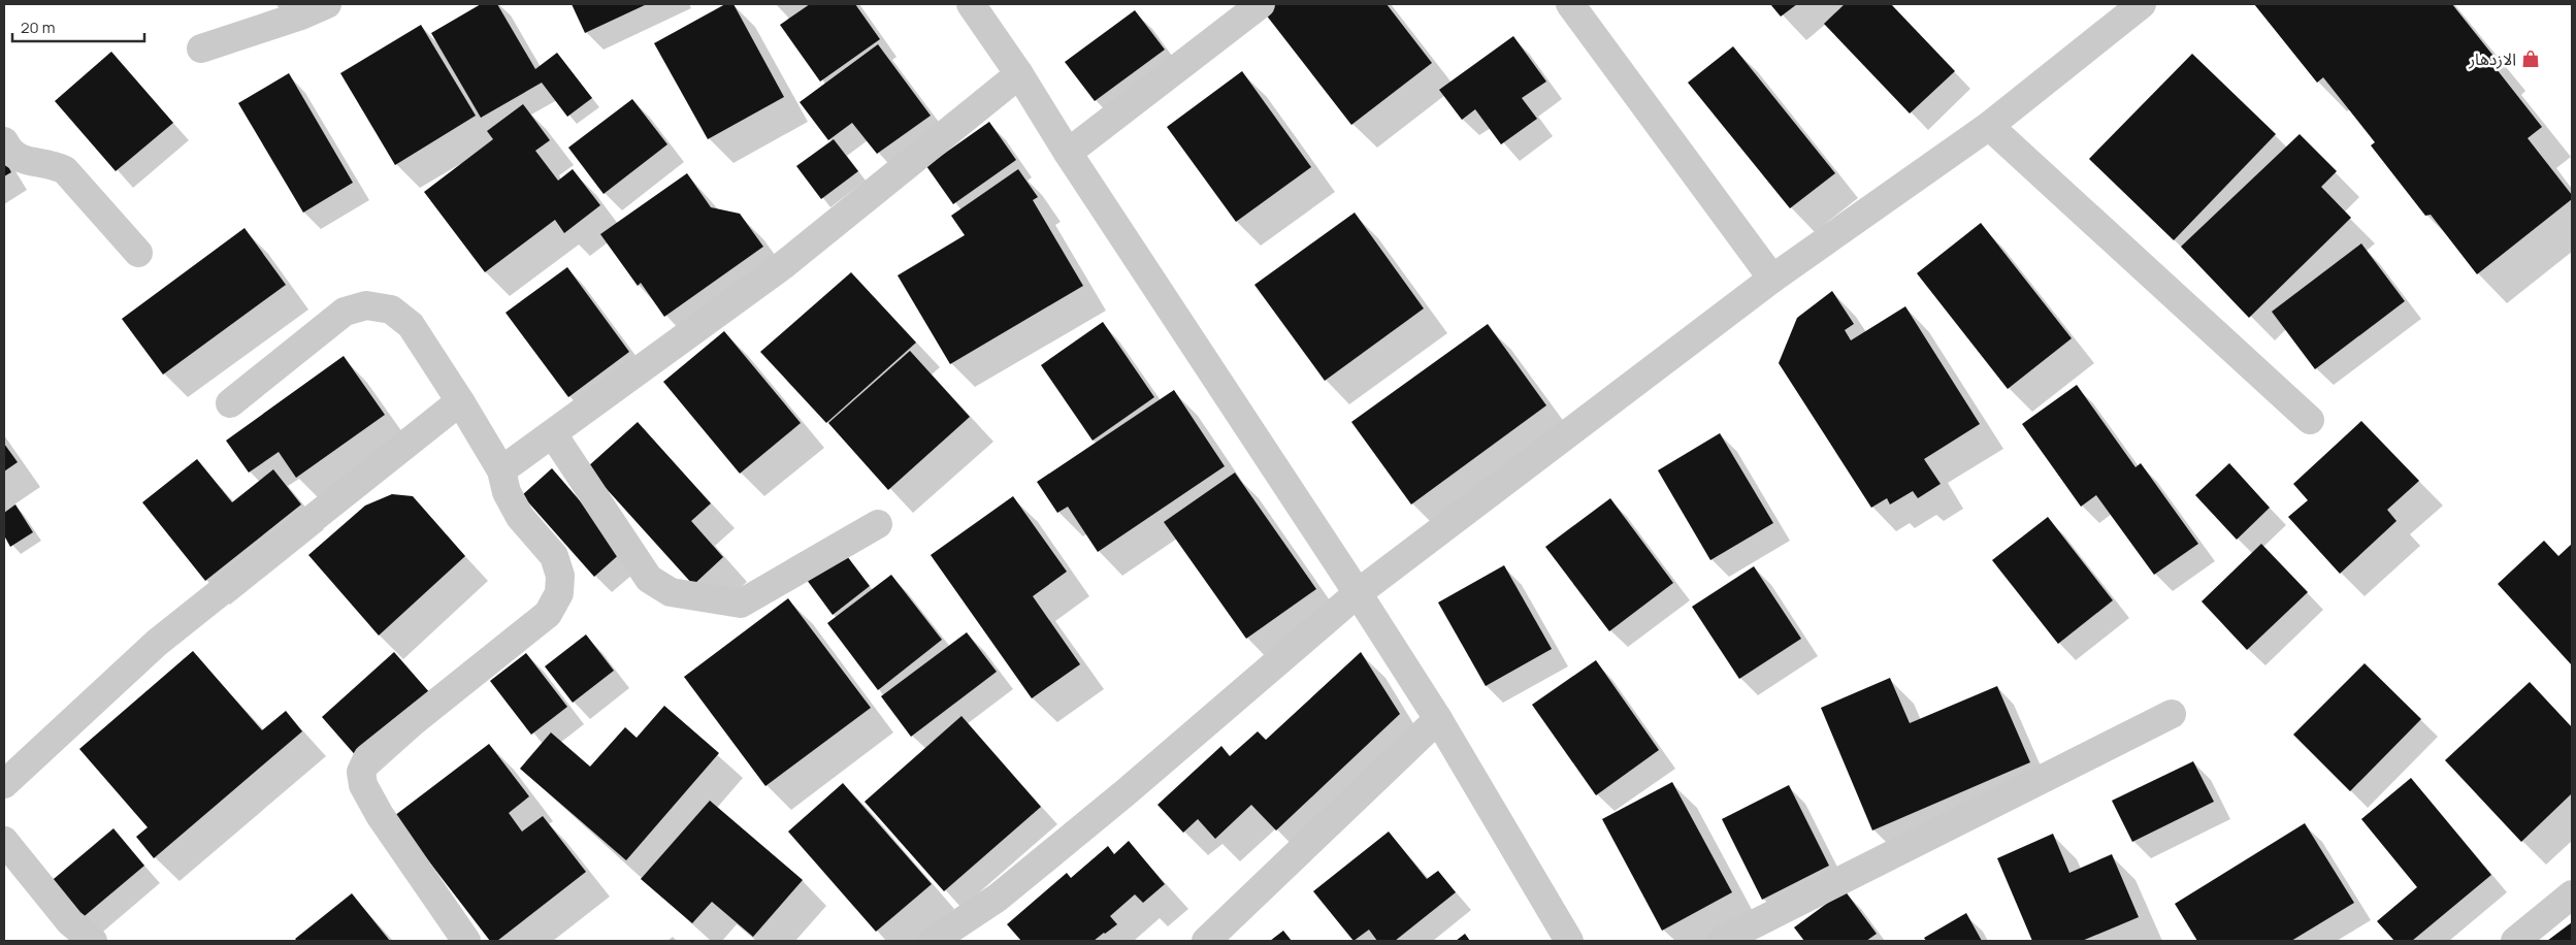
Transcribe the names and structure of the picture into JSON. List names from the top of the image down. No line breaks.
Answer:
{"places":{"shop":["الازدهار"]},"scale_bar":"20 m"}
